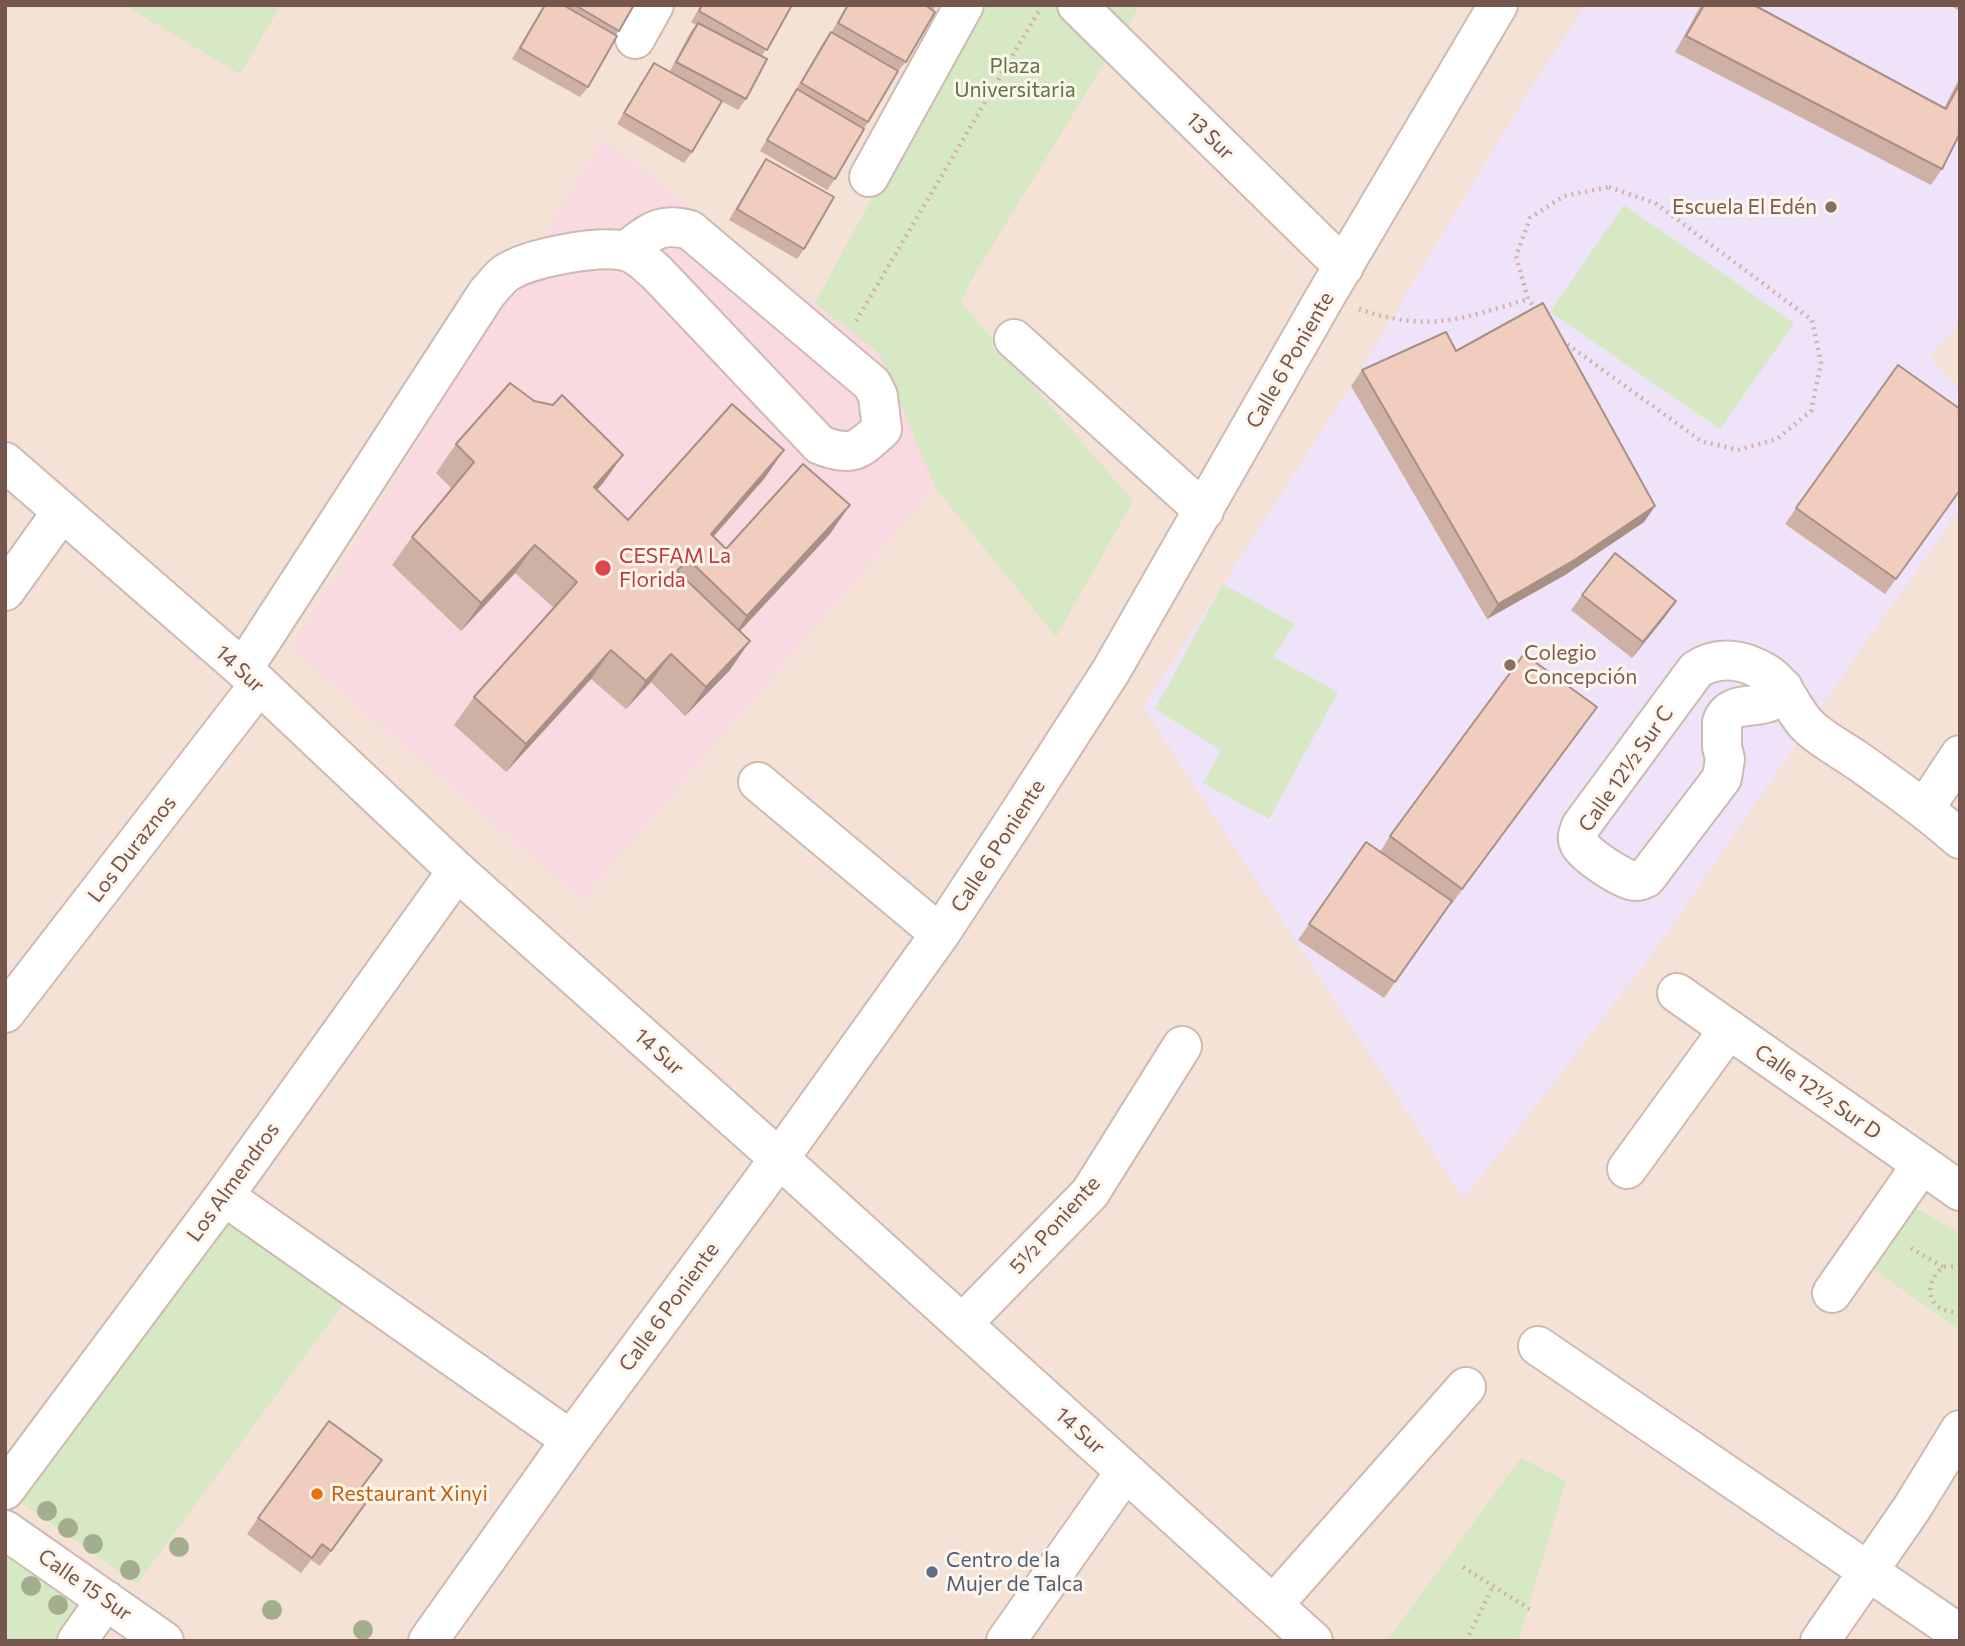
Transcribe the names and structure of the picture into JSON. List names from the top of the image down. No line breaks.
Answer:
{"streets":{"street":["13 Sur","Calle 6 Poniente","14 Sur","Calle 12½ Sur C","Los Duraznos","Calle 12½ Sur D","Los Almendros","5½ Poniente","Calle 15 Sur"]},"crossings":[["13 Sur","Calle 6 Poniente"],["Calle 6 Poniente","14 Sur"],["14 Sur","Los Duraznos"],["14 Sur","Los Almendros"],["14 Sur","5½ Poniente"]],"parks":["Plaza Universitaria"],"places":["Escuela El Edén","CESFAM La Florida","Colegio Concepción","Restaurant Xinyi","Centro de la Mujer de Talca"]}
